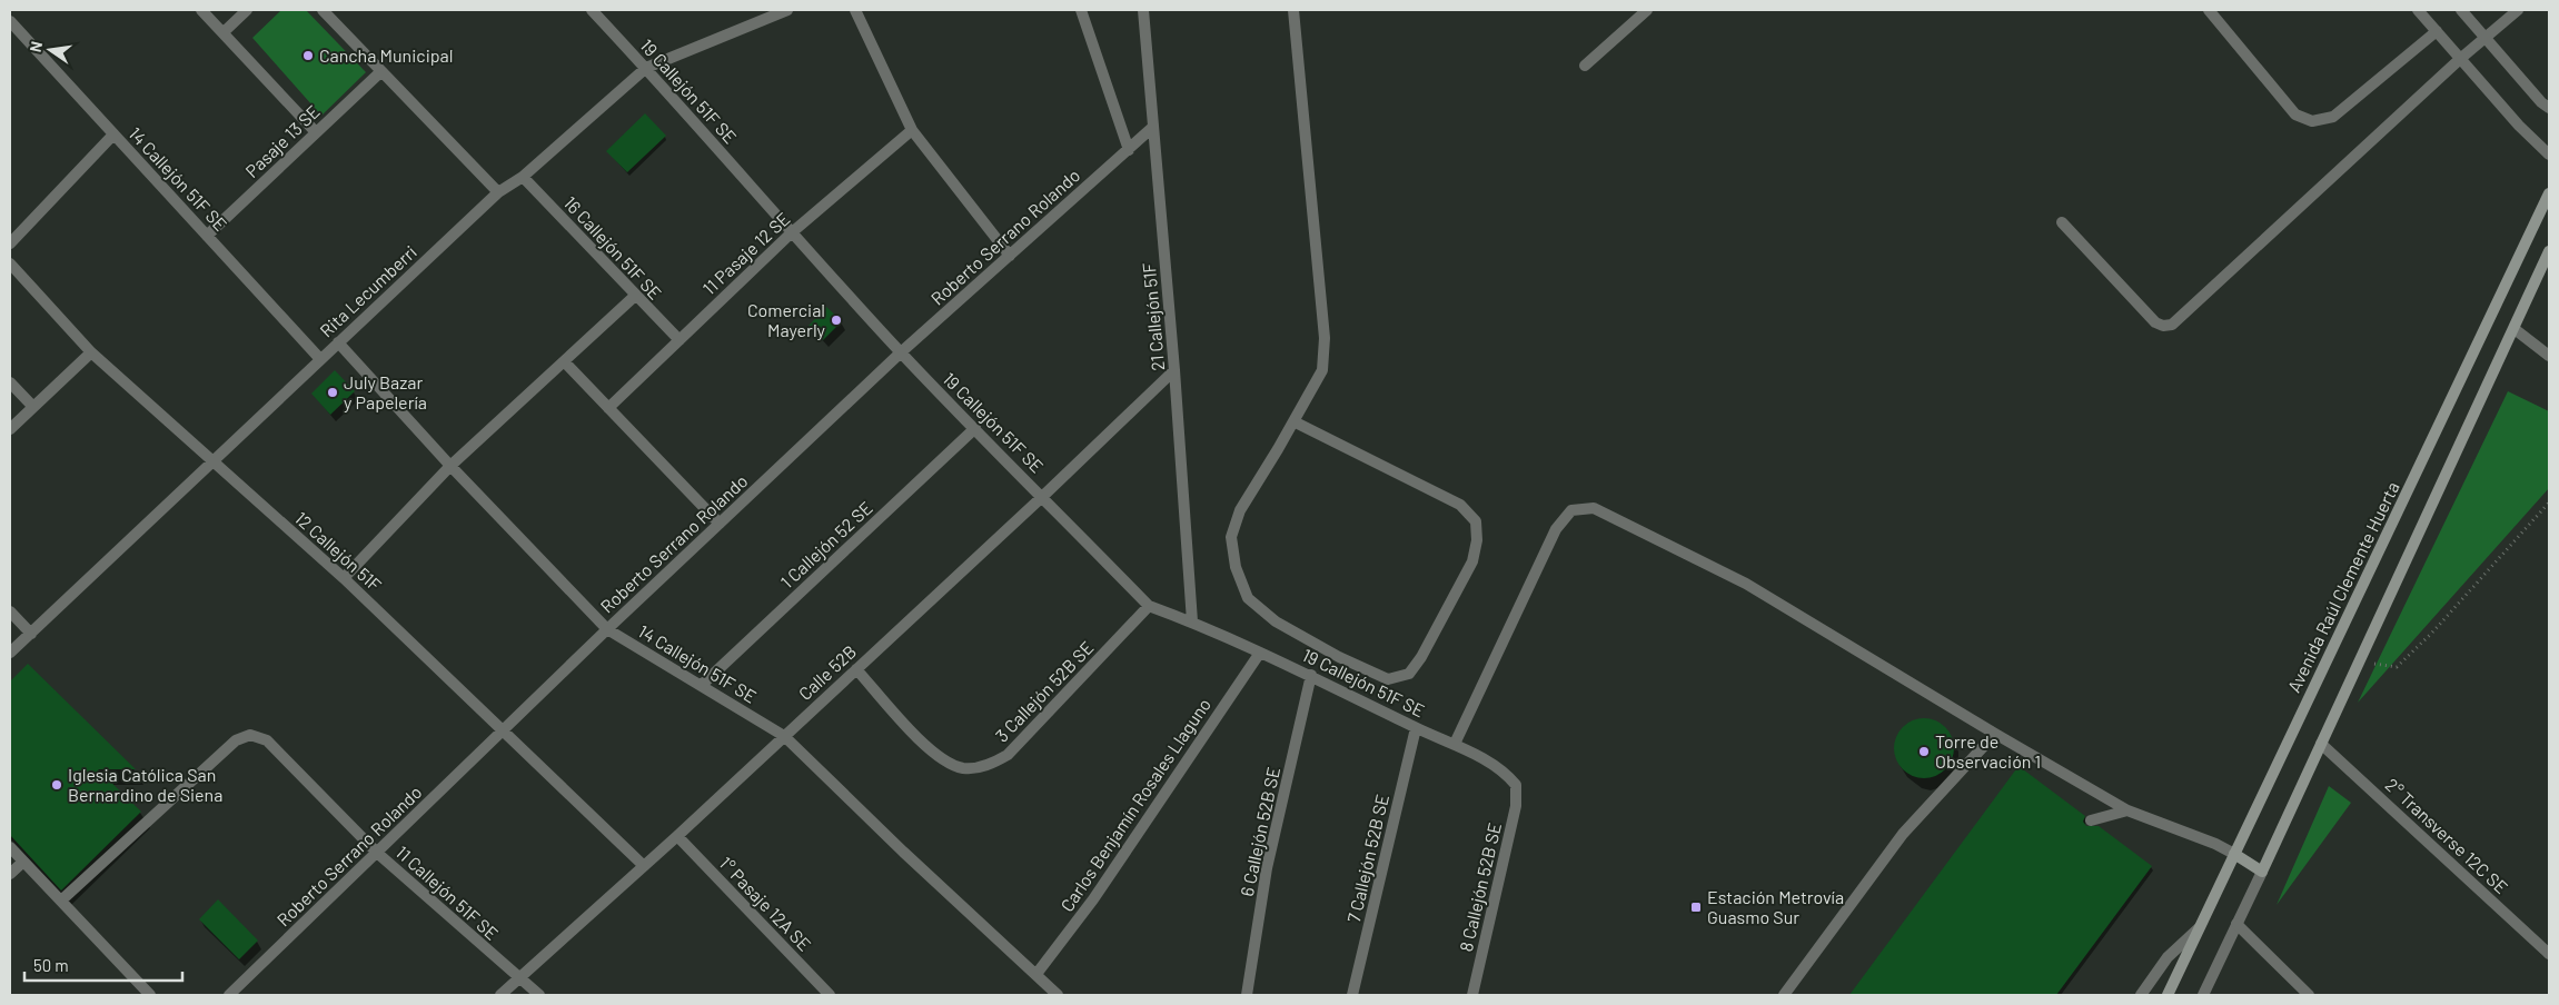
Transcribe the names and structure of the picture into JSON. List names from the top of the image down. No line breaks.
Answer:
{"streets":{"street":["19 Callejón 51F SE","Pasaje 13 SE","14 Callejón 51F SE","Roberto Serrano Rolando","16 Callejón 51F SE","11 Pasaje 12 SE","Rita Lecumberri","21 Callejón 51F","1 Callejón 52 SE","12 Callejón 51F","Avenida Raúl Clemente Huerta","Calle 52B","3 Callejón 52B SE","Carlos Benjamín Rosales Llaguno","6 Callejón 52B SE","2° Transverse 12C SE","7 Callejón 52B SE","8 Callejón 52B SE","11 Callejón 51F SE","1° Pasaje 12A SE"]},"crossings":[["19 Callejón 51F SE","Roberto Serrano Rolando"],["19 Callejón 51F SE","11 Pasaje 12 SE"],["19 Callejón 51F SE","Rita Lecumberri"],["19 Callejón 51F SE","21 Callejón 51F"],["19 Callejón 51F SE","1 Callejón 52 SE"],["19 Callejón 51F SE","Calle 52B"],["19 Callejón 51F SE","3 Callejón 52B SE"],["19 Callejón 51F SE","Carlos Benjamín Rosales Llaguno"],["19 Callejón 51F SE","6 Callejón 52B SE"],["19 Callejón 51F SE","7 Callejón 52B SE"],["19 Callejón 51F SE","8 Callejón 52B SE"],["Pasaje 13 SE","14 Callejón 51F SE"],["14 Callejón 51F SE","Roberto Serrano Rolando"],["14 Callejón 51F SE","Rita Lecumberri"],["14 Callejón 51F SE","1 Callejón 52 SE"],["14 Callejón 51F SE","Calle 52B"],["14 Callejón 51F SE","Carlos Benjamín Rosales Llaguno"],["Roberto Serrano Rolando","21 Callejón 51F"],["Roberto Serrano Rolando","12 Callejón 51F"],["Roberto Serrano Rolando","11 Callejón 51F SE"],["16 Callejón 51F SE","11 Pasaje 12 SE"],["16 Callejón 51F SE","Rita Lecumberri"],["Rita Lecumberri","12 Callejón 51F"],["21 Callejón 51F","Calle 52B"],["12 Callejón 51F","Calle 52B"],["Calle 52B","3 Callejón 52B SE"],["Calle 52B","11 Callejón 51F SE"],["Calle 52B","1° Pasaje 12A SE"]],"places":{"other":["Cancha Municipal","Comercial Mayerly","July Bazar y Papelería","Torre de Observación 1","Iglesia Católica San Bernardino de Siena"],"transit":["Estación Metrovía Guasmo Sur"]},"scale_bar":"50 m","north":"left"}
